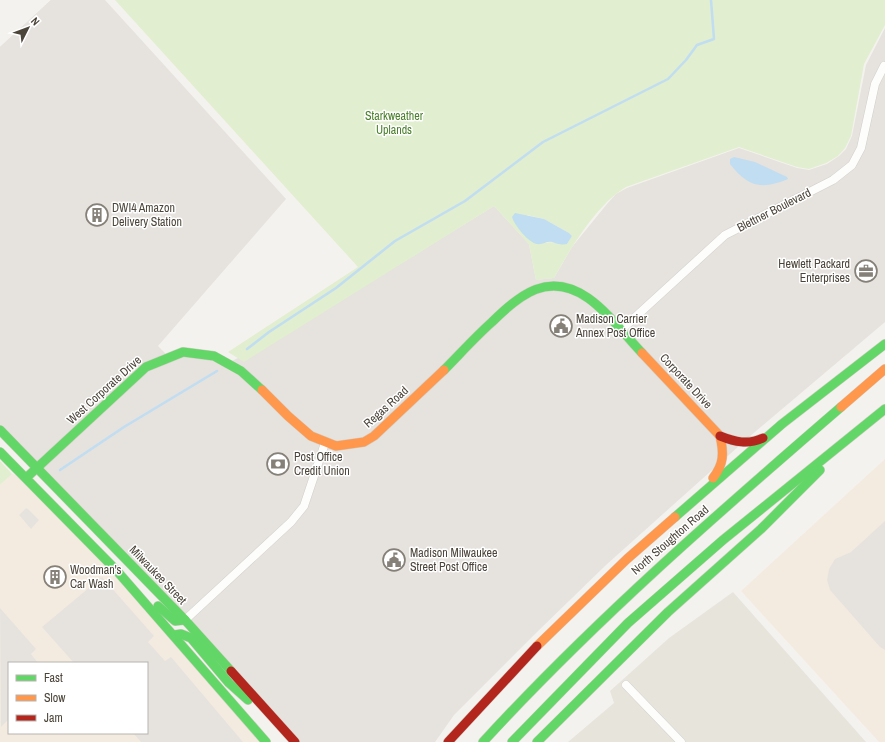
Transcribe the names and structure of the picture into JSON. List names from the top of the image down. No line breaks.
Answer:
{"streets":{"main road":["Corporate Drive","West Corporate Drive","Regas Road","North Stoughton Road","Milwaukee Street"],"street":["Blettner Boulevard"]},"crossings":[["Blettner Boulevard","Corporate Drive"],["Corporate Drive","Regas Road"],["West Corporate Drive","Regas Road"],["West Corporate Drive","Milwaukee Street"]],"parks":["Starkweather Uplands"],"places":{"building":["DWI4 Amazon Delivery Station","Woodman's Car Wash"],"office":["Hewlett Packard Enterprises"],"public building":["Madison Carrier Annex Post Office","Madison Milwaukee Street Post Office"],"bank":["Post Office Credit Union"]},"legend":["Fast","Slow","Jam"],"north":"top right"}
